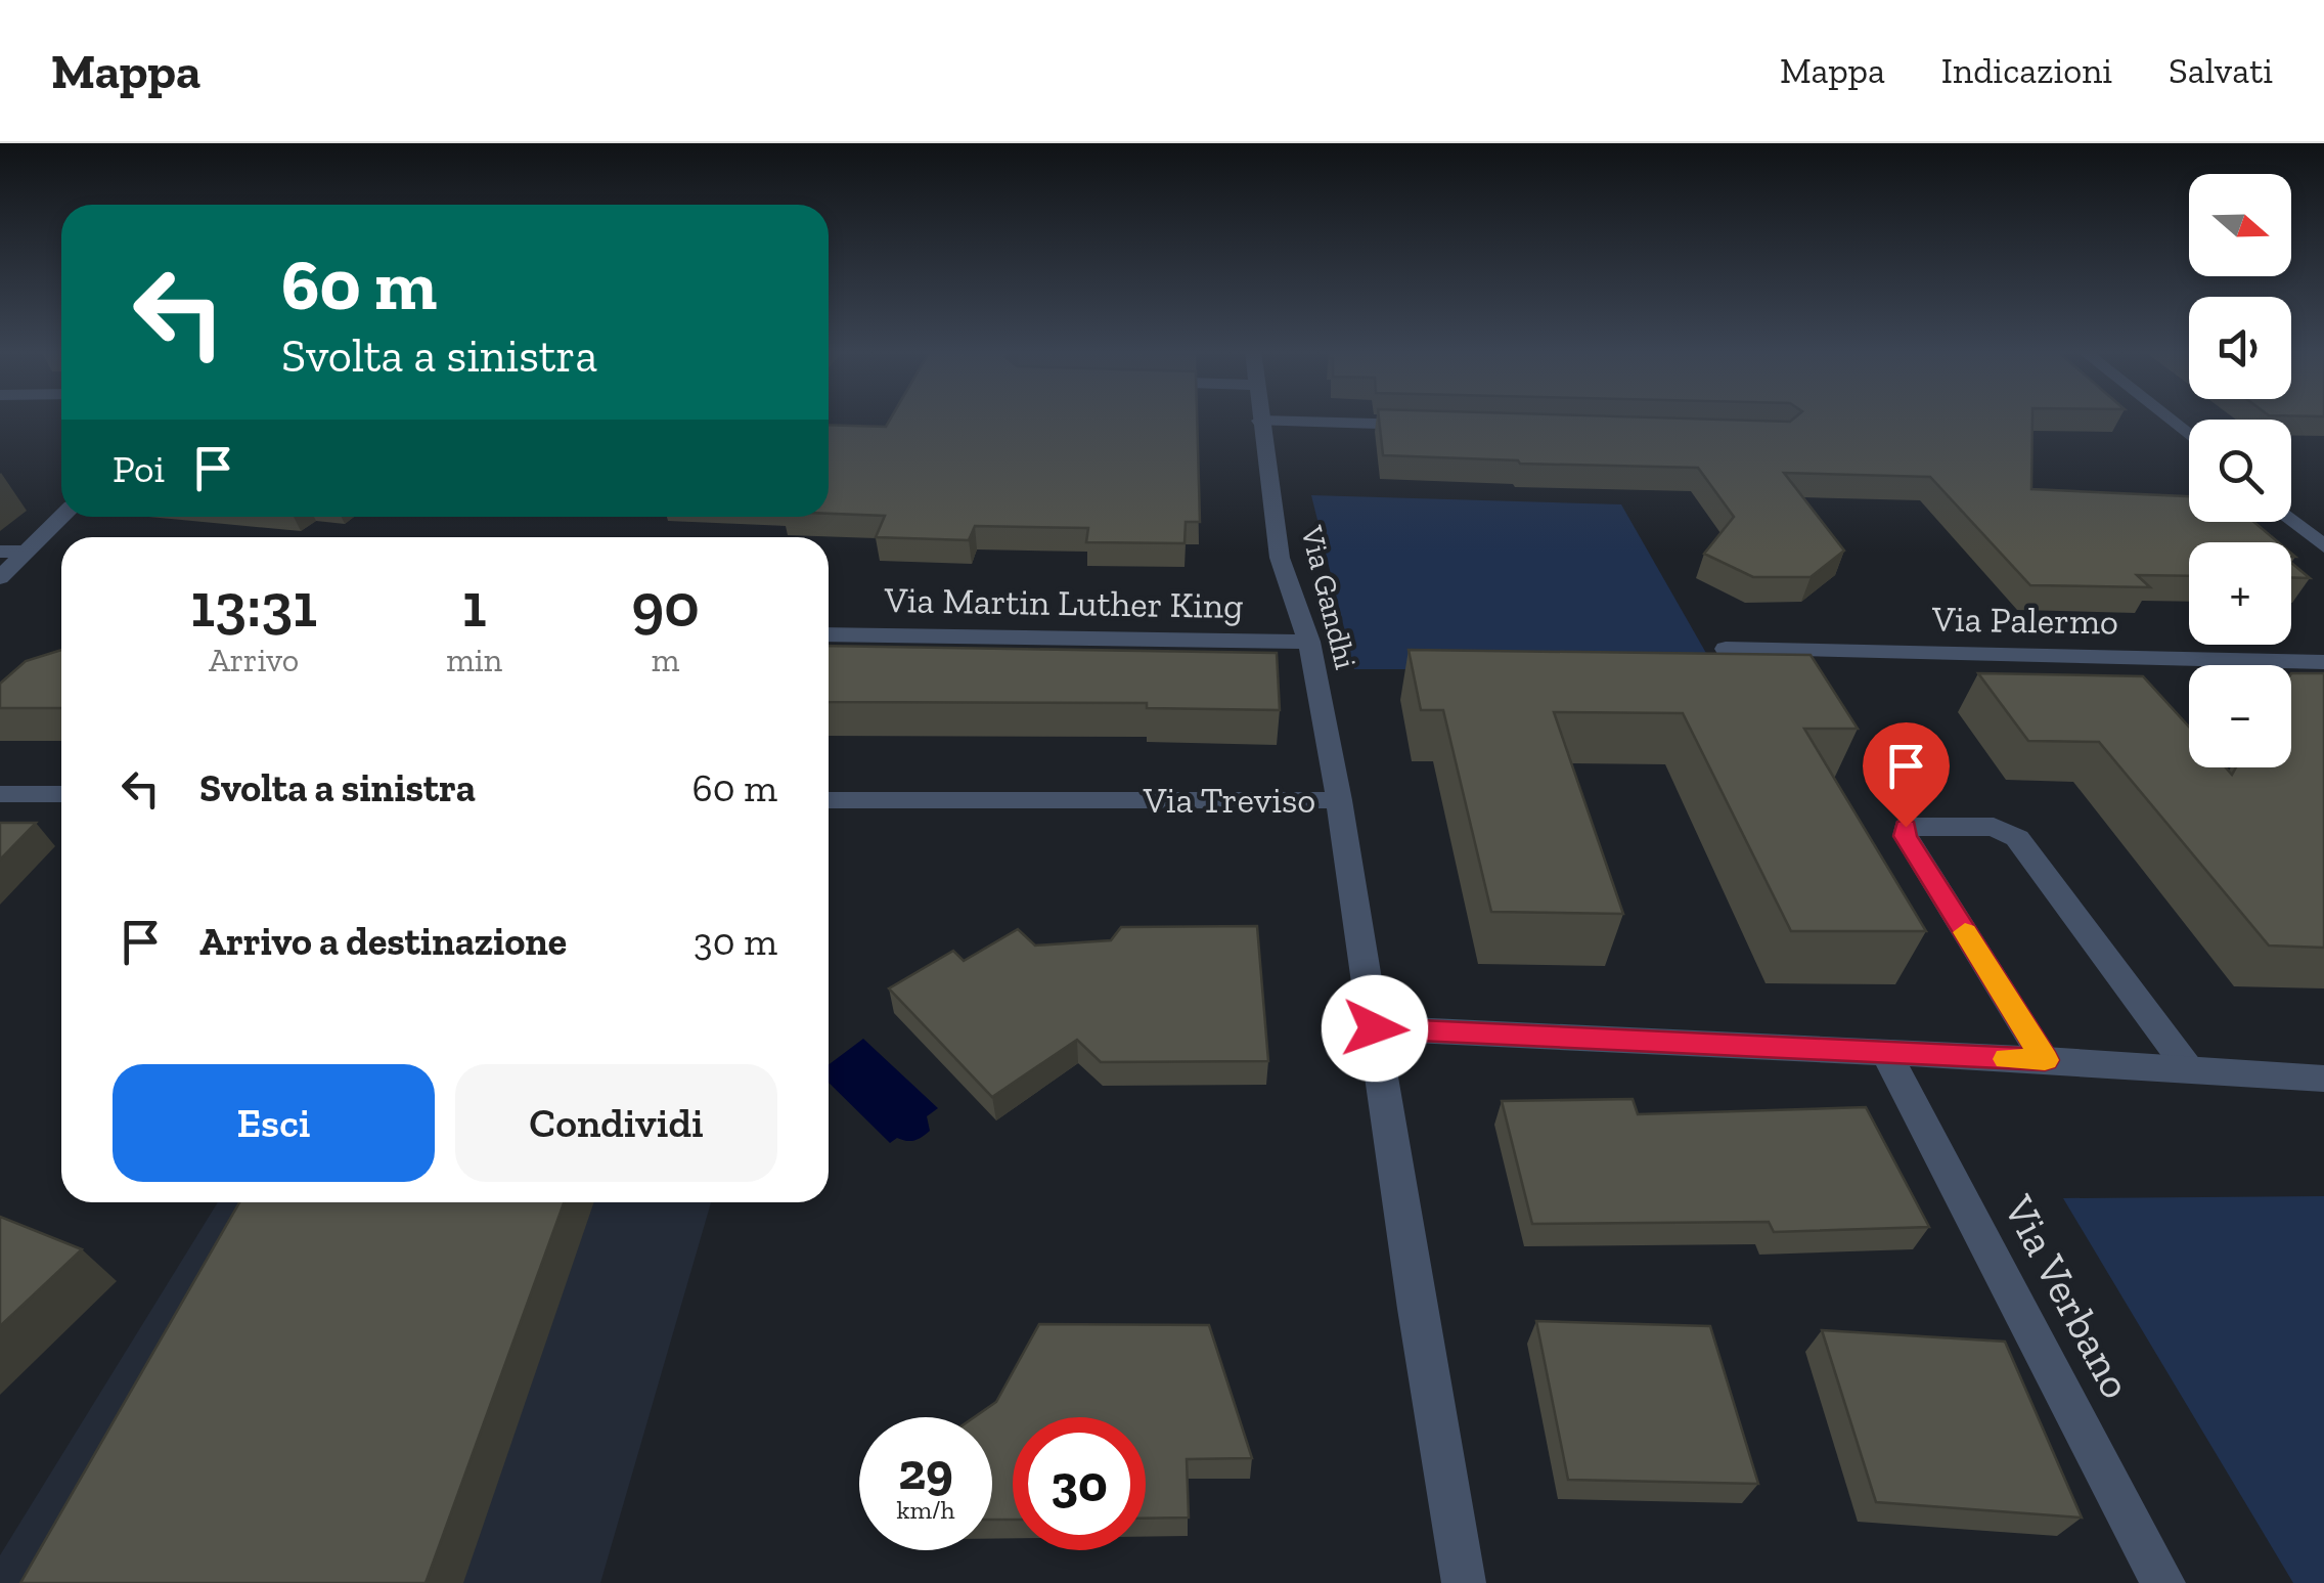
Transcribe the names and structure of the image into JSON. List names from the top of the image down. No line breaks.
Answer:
{"streets":{"street":["Via Gandhi","Via Martin Luther King","Via Palermo","Via Treviso","Via Verbano"]},"crossings":[["Via Gandhi","Via Martin Luther King"],["Via Gandhi","Via Treviso"]],"north":"right","page":{"header":"Mappa","nav":["Mappa","Indicazioni","Salvati"],"map_buttons":["+","−"],"turn":["60 m","Svolta a sinistra"],"then":"Poi","eta":["13:31","Arrivo","1","min","90","m"],"list":[{"name":"Svolta a sinistra","value":"60 m"},{"name":"Arrivo a destinazione","value":"30 m"}],"buttons":["Esci","Condividi"],"speed":"29 km/h","limit":"30"}}
